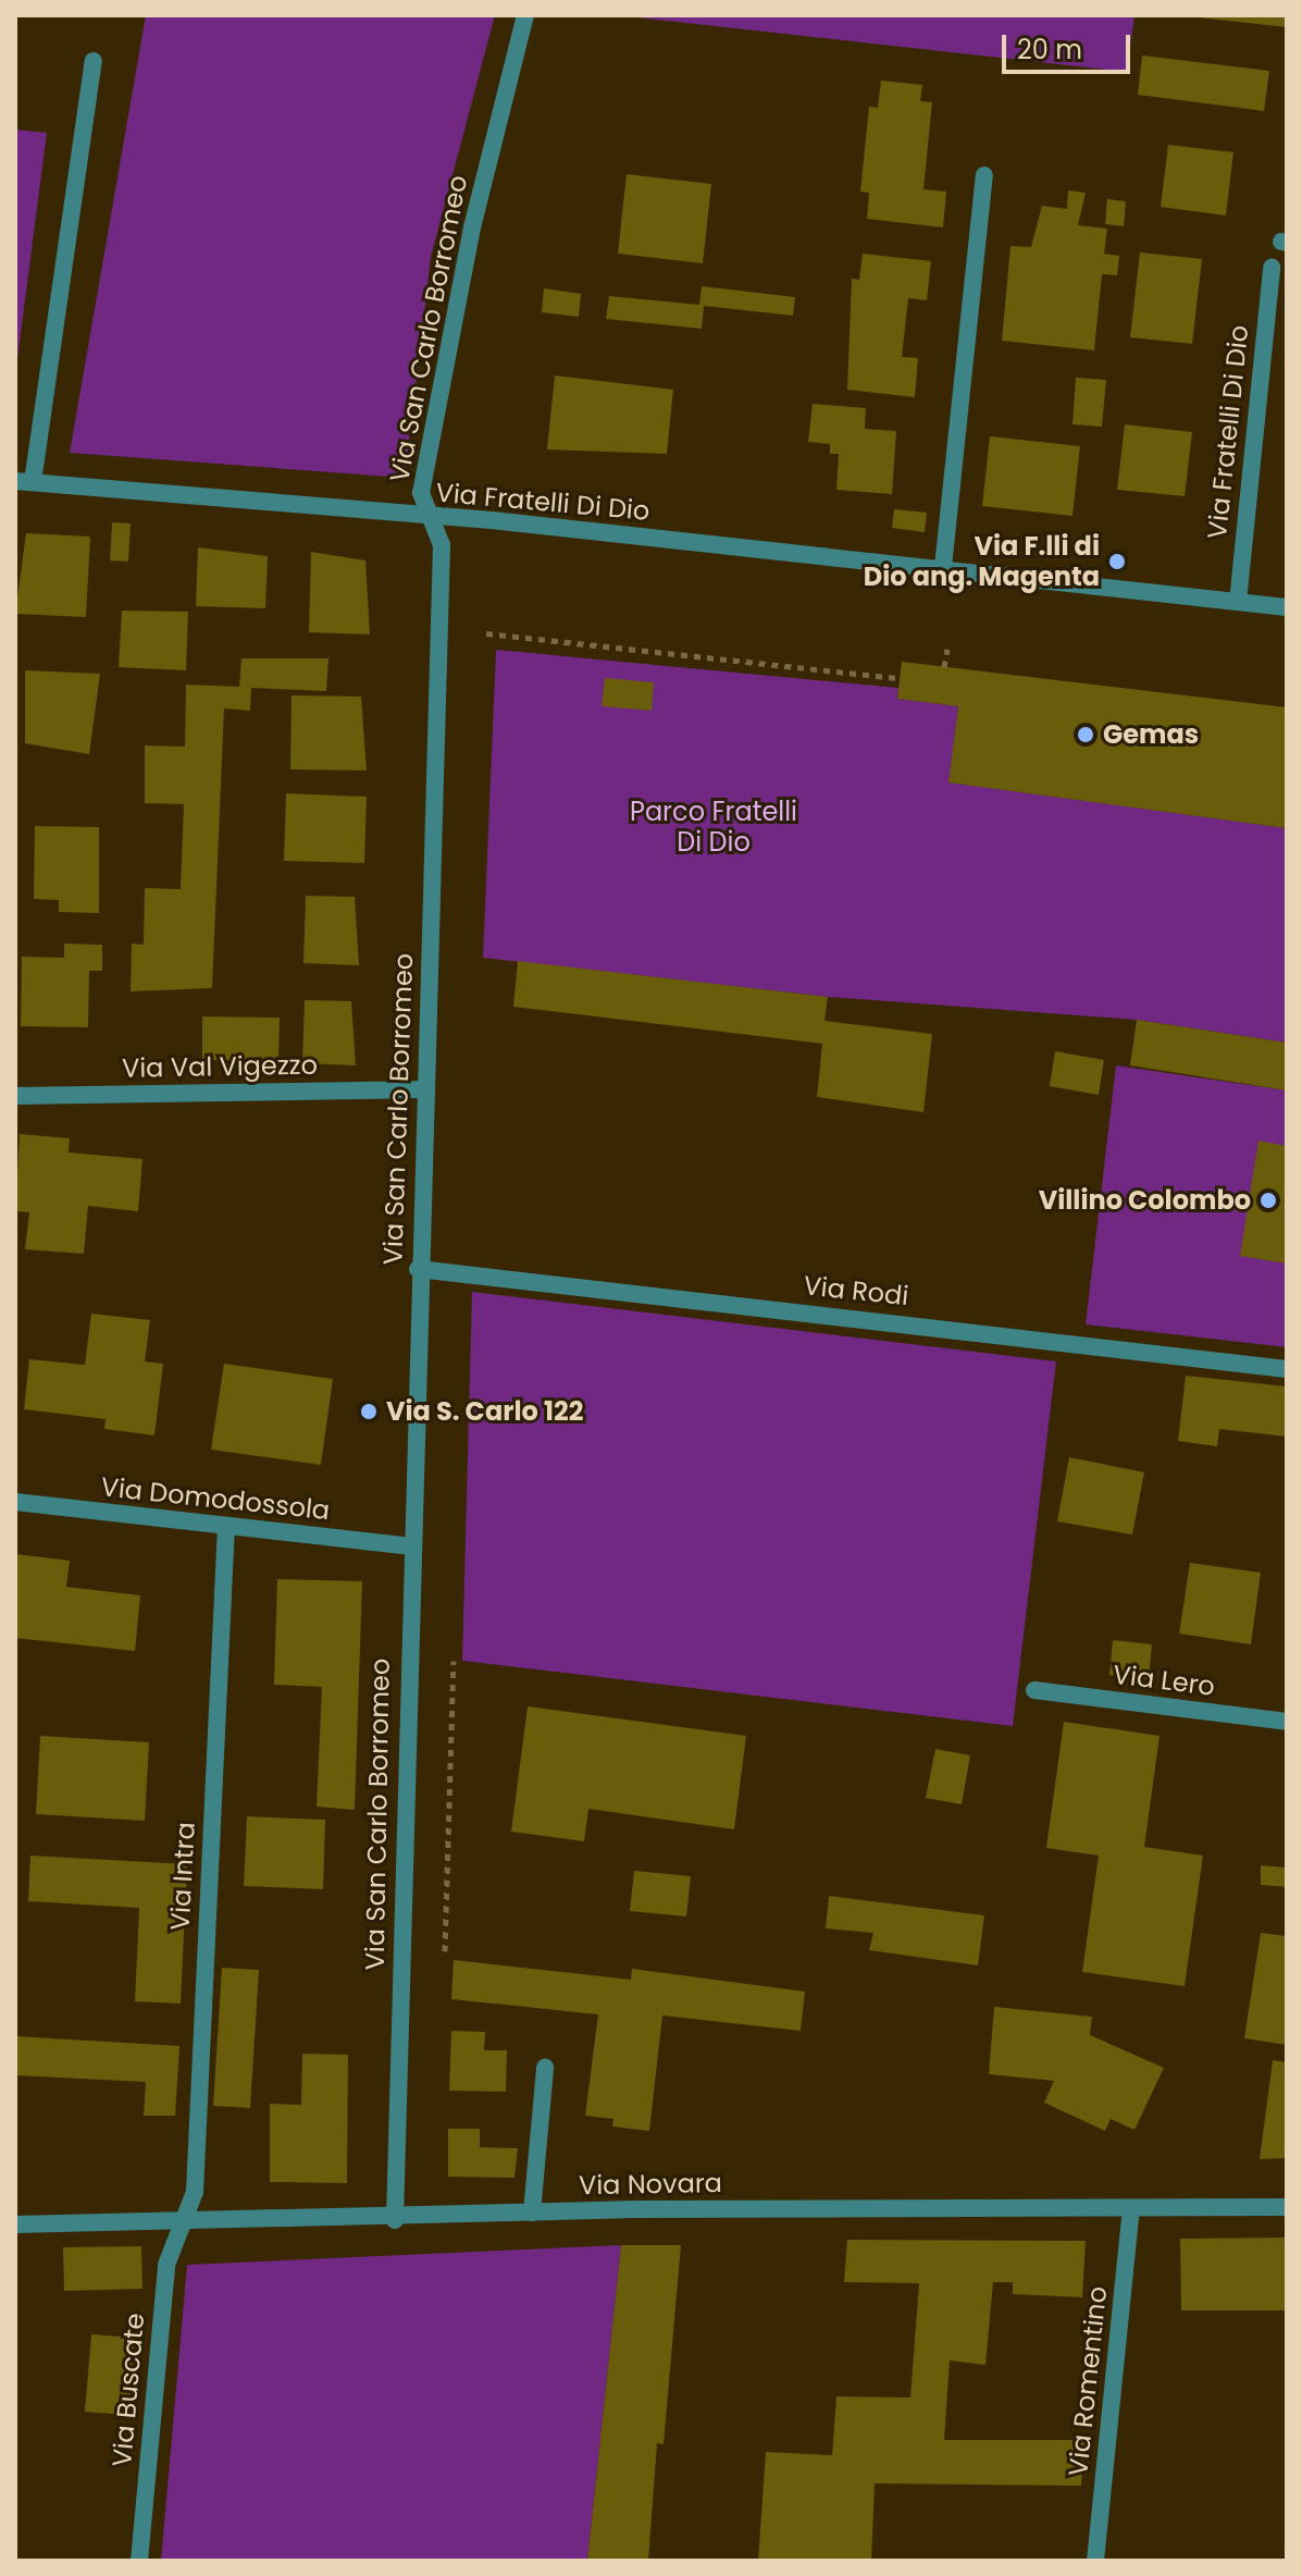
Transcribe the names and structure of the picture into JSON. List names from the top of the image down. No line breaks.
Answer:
{"streets":{"street":["Via San Carlo Borromeo","Via Fratelli Di Dio","Via Val Vigezzo","Via Rodi","Via Domodossola","Via Lero","Via Intra","Via Novara","Via Romentino","Via Buscate"]},"crossings":[["Via San Carlo Borromeo","Via Fratelli Di Dio"],["Via San Carlo Borromeo","Via Val Vigezzo"],["Via San Carlo Borromeo","Via Rodi"],["Via San Carlo Borromeo","Via Domodossola"],["Via San Carlo Borromeo","Via Novara"],["Via Domodossola","Via Intra"],["Via Intra","Via Novara"],["Via Intra","Via Buscate"],["Via Novara","Via Romentino"],["Via Novara","Via Buscate"]],"parks":["Parco Fratelli Di Dio"],"places":["Via F.lli di Dio ang. Magenta","Gemas","Villino Colombo","Via S. Carlo 122"],"scale_bar":"20 m"}
